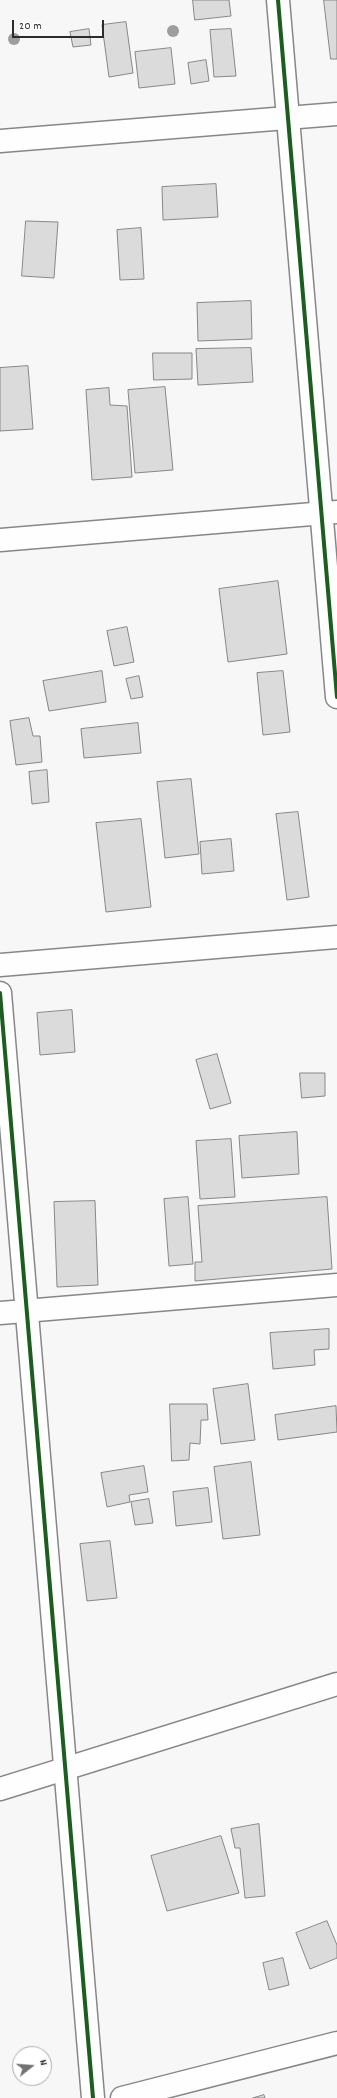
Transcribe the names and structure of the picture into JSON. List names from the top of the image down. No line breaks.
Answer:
{"scale_bar":"20 m","north":"right"}
